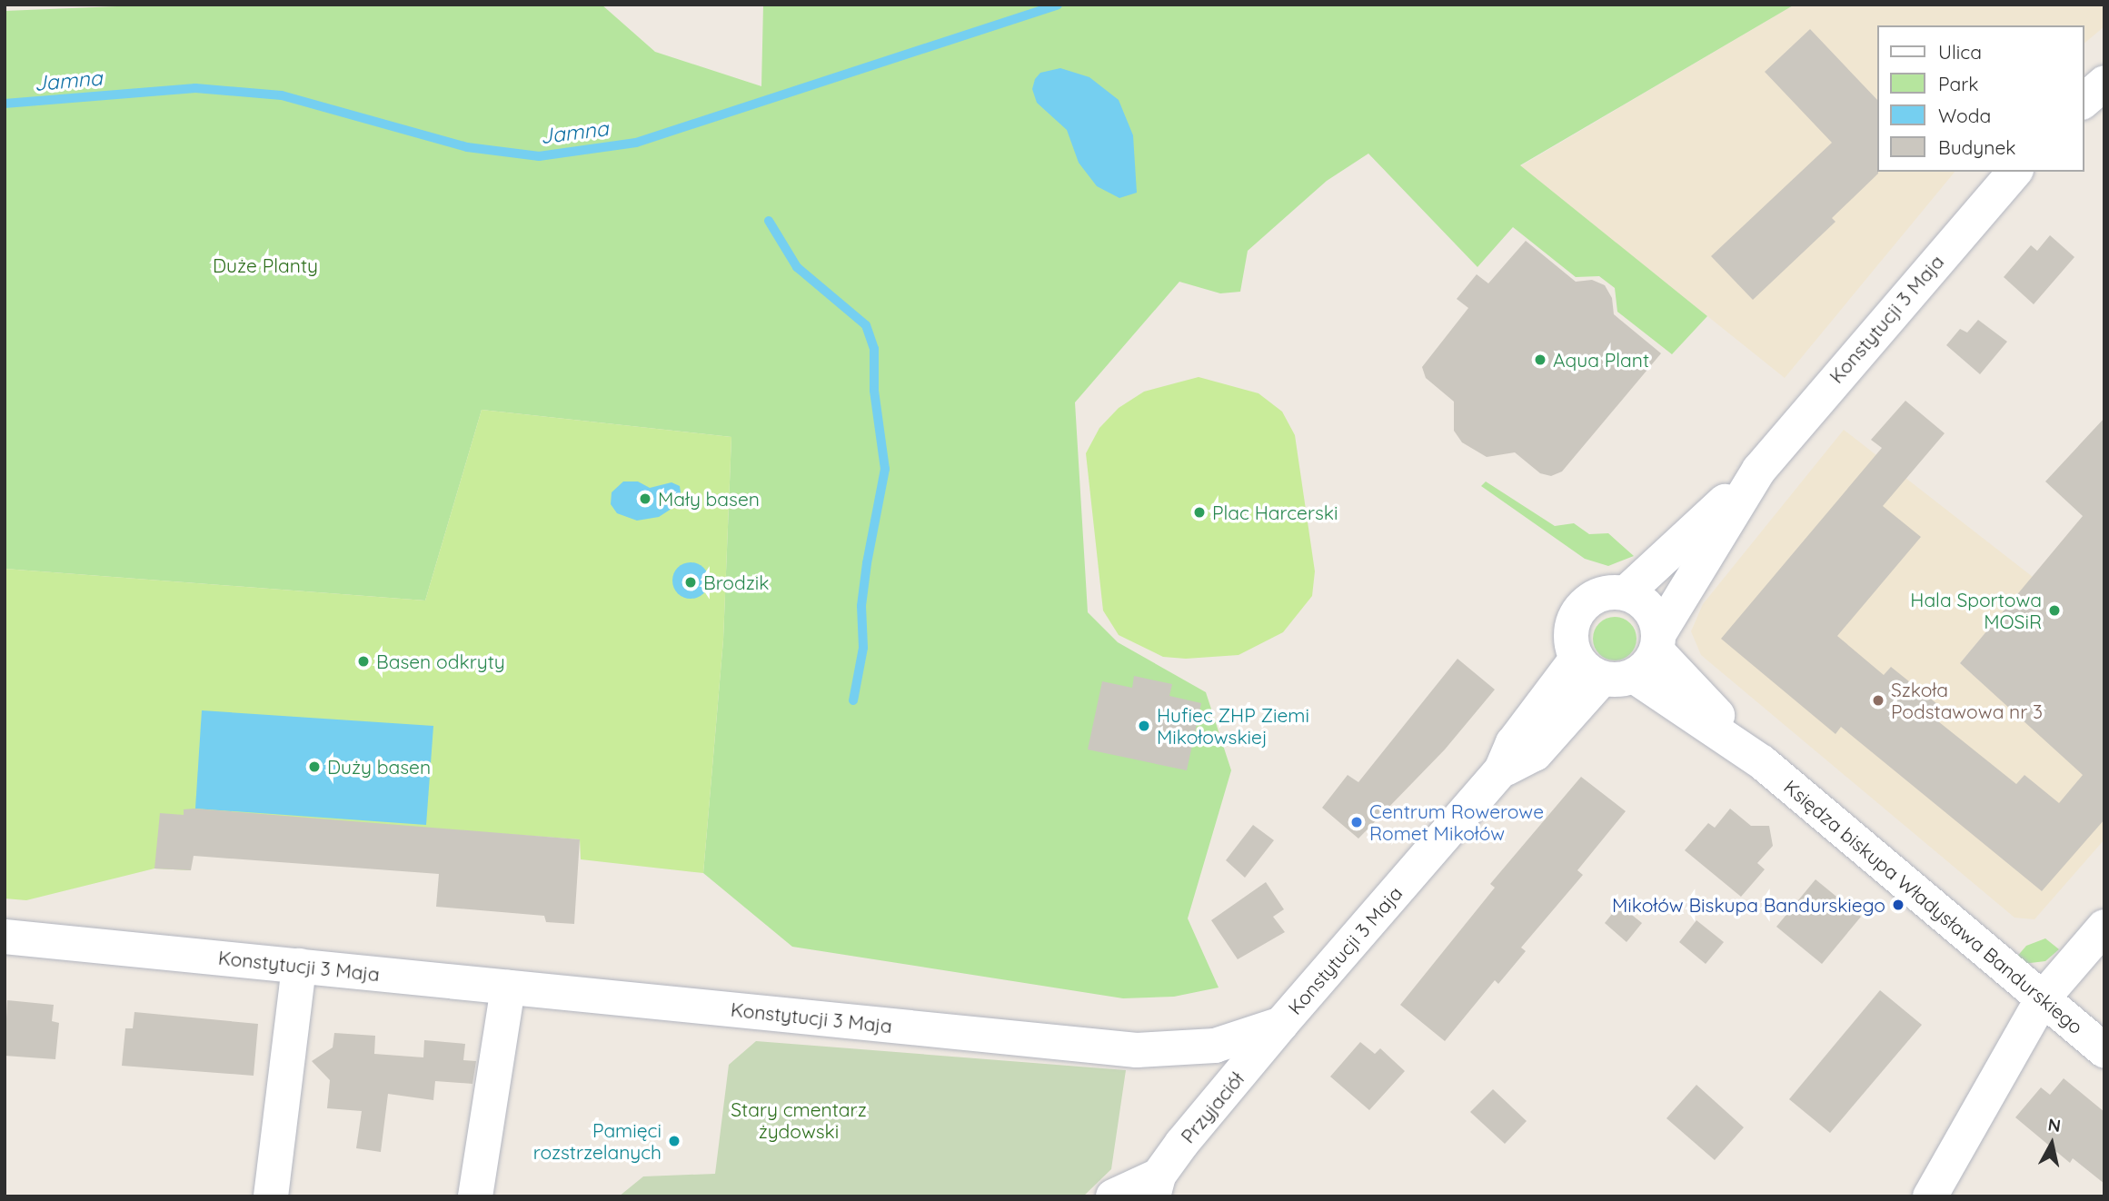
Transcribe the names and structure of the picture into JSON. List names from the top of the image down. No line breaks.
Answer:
{"streets":{"street":["Konstytucji 3 Maja","Księdza biskupa Władysława Bandurskiego","Przyjaciół"]},"crossings":[["Konstytucji 3 Maja","Księdza biskupa Władysława Bandurskiego"],["Konstytucji 3 Maja","Przyjaciół"]],"water":["Jamna"],"parks":["Duże Planty","Stary cmentarz żydowski"],"places":["Aqua Plant","Mały basen","Plac Harcerski","Brodzik","Hala Sportowa MOSiR","Basen odkryty","Szkoła Podstawowa nr 3","Hufiec ZHP Ziemi Mikołowskiej","Duży basen","Centrum Rowerowe Romet Mikołów","Mikołów Biskupa Bandurskiego","Pamięci rozstrzelanych"],"legend":["Ulica","Park","Woda","Budynek"],"north":"top"}
